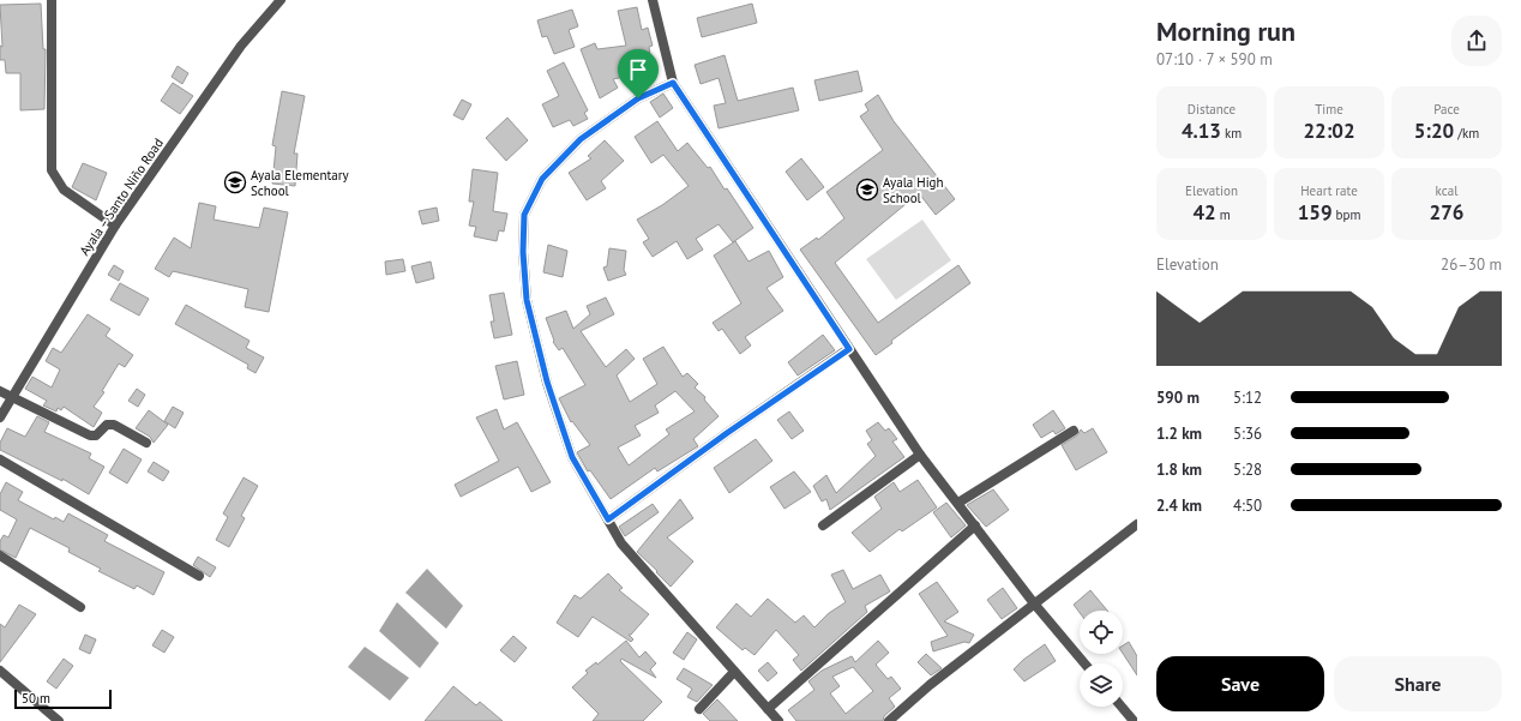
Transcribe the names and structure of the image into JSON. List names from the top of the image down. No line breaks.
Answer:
{"streets":{"street":["Ayala – Santo Niño Road"]},"places":{"school or university":["Ayala Elementary School","Ayala High School"]},"scale_bar":"50 m","page":{"heading":["Morning run","07:10 · 7 × 590 m"],"stats":[["Distance","4.13 km"],["Time","22:02"],["Pace","5:20 /km"],["Elevation","42 m"],["Heart rate","159 bpm"],["kcal","276"]],"chart":["Elevation","26–30 m"],"list":[{"name":"590 m","note":"5:12"},{"name":"1.2 km","note":"5:36"},{"name":"1.8 km","note":"5:28"},{"name":"2.4 km","note":"4:50"}],"buttons":["Save","Share"],"scale":"50 m"}}
